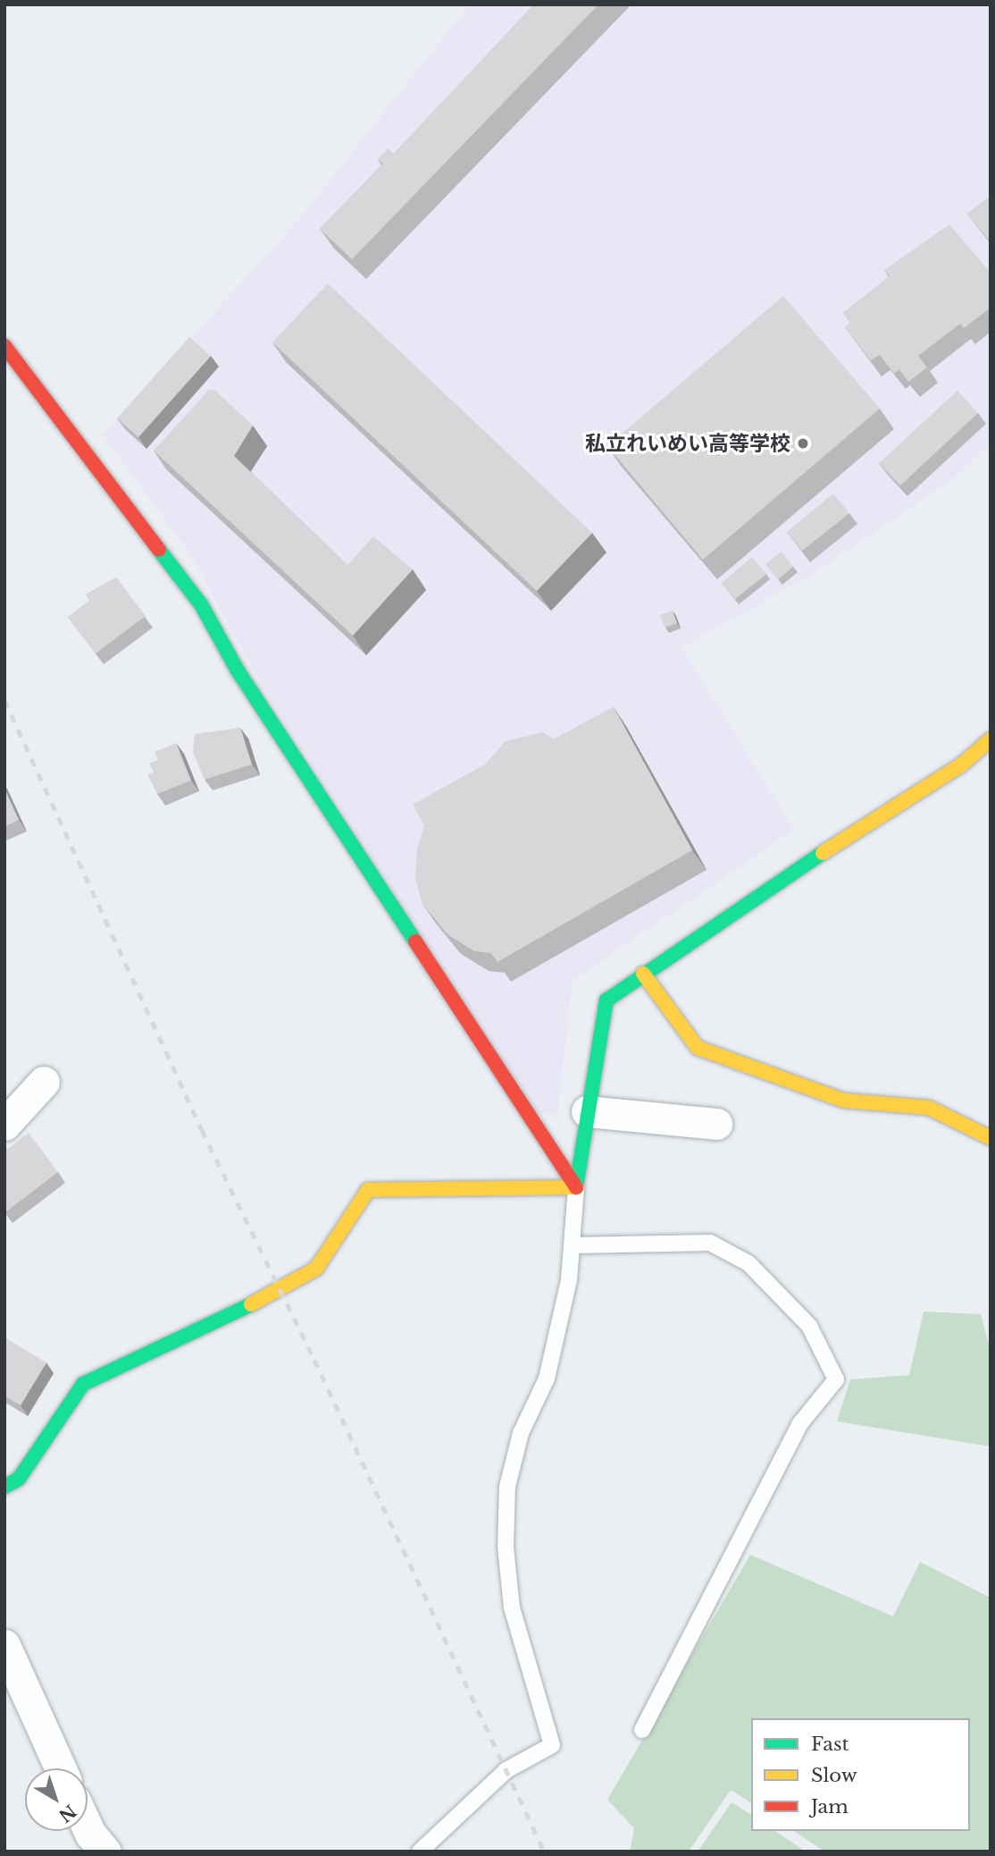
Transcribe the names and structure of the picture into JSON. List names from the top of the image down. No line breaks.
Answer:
{"places":["私立れいめい高等学校"],"legend":["Fast","Slow","Jam"],"north":"bottom right"}
